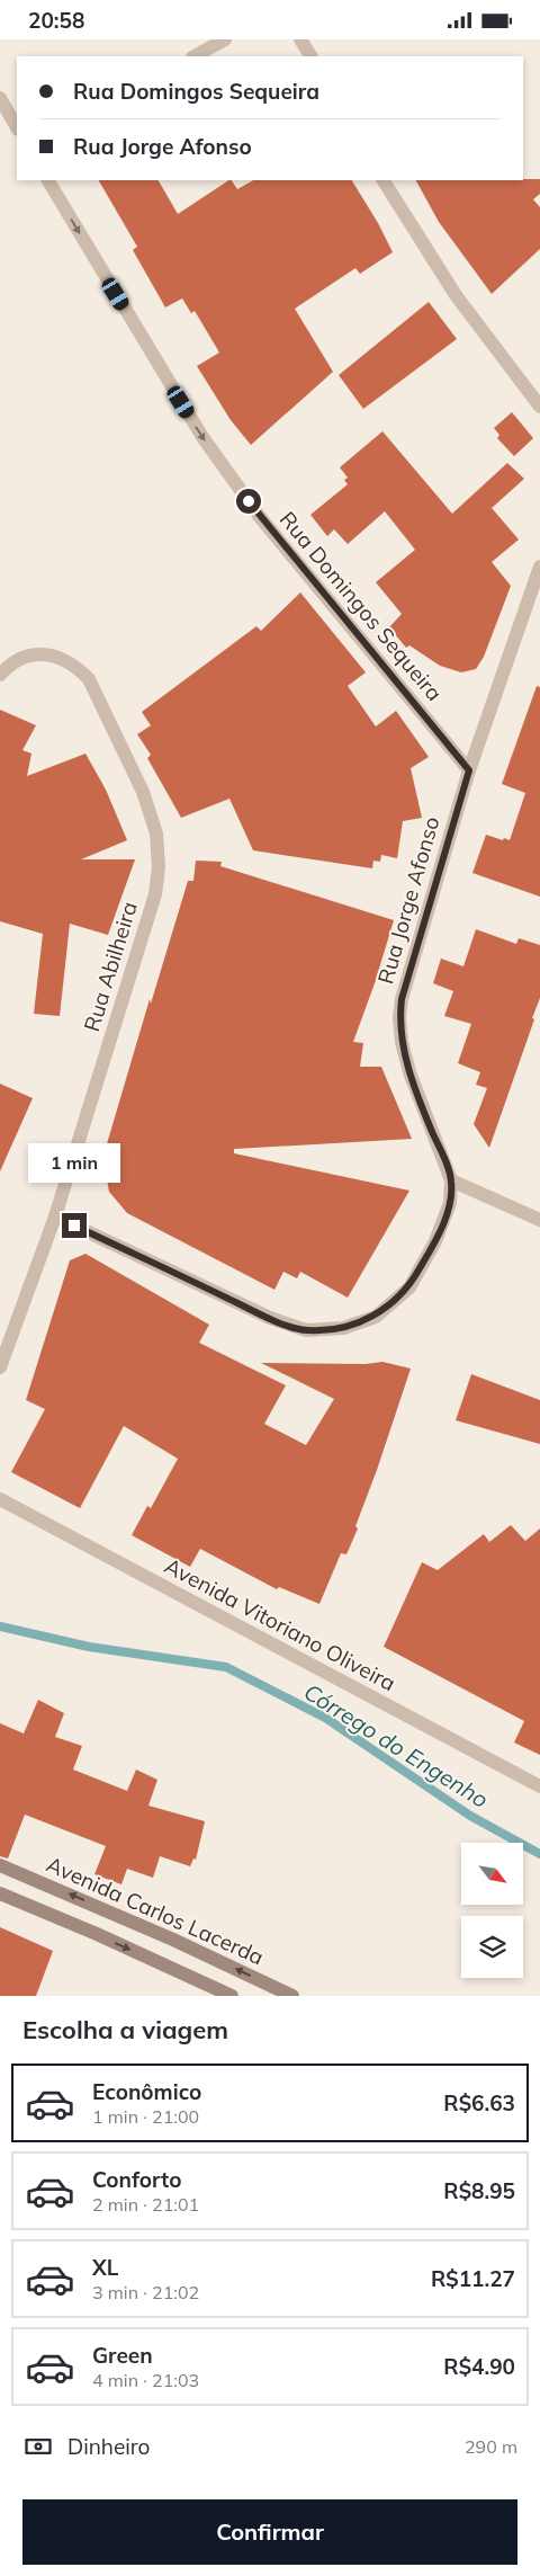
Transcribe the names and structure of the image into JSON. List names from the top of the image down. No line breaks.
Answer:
{"streets":{"main road":["Avenida Carlos Lacerda"],"street":["Rua Domingos Sequeira","Rua Jorge Afonso","Rua Abilheira","Avenida Vitoriano Oliveira"]},"crossings":[["Rua Domingos Sequeira","Rua Jorge Afonso"],["Rua Jorge Afonso","Rua Abilheira"]],"one_way":["Rua Domingos Sequeira"],"water":["Córrego do Engenho"],"north":"bottom right","page":{"status":"20:58","banner":["Rua Domingos Sequeira","Rua Jorge Afonso"],"bubble":"1 min","heading":"Escolha a viagem","list":[{"name":"Econômico","note":"1 min · 21:00","value":"R$6.63"},{"name":"Conforto","note":"2 min · 21:01","value":"R$8.95"},{"name":"XL","note":"3 min · 21:02","value":"R$11.27"},{"name":"Green","note":"4 min · 21:03","value":"R$4.90"}],"pay":["Dinheiro","290 m"],"buttons":"Confirmar"}}
